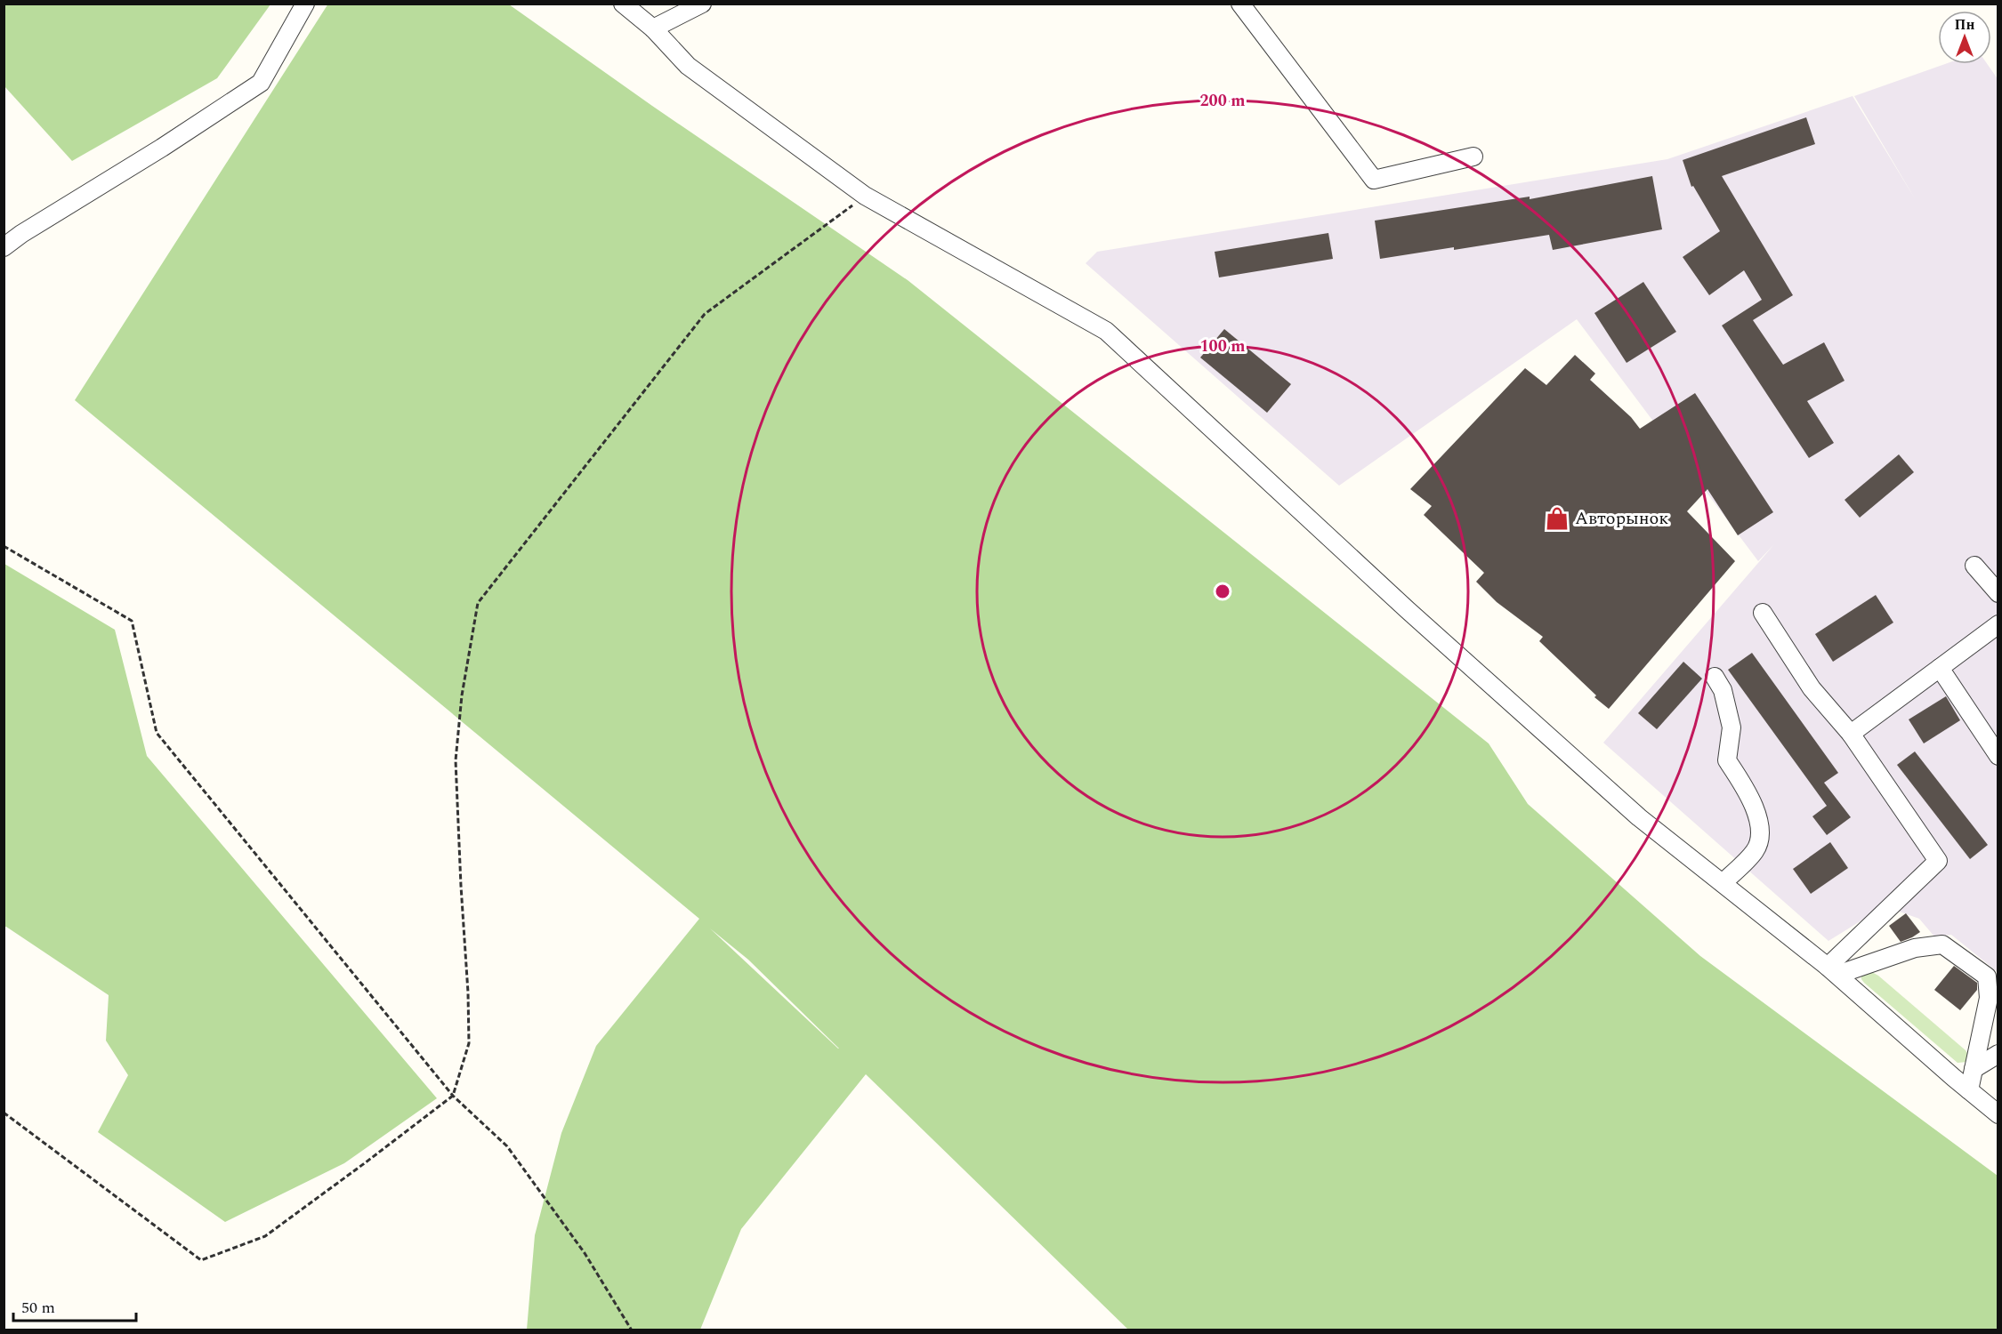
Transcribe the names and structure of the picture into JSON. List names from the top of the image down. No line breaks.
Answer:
{"places":{"shop":["Авторынок"]},"scale_bar":"50 m","north":"top","rings":["200 m","100 m"]}
